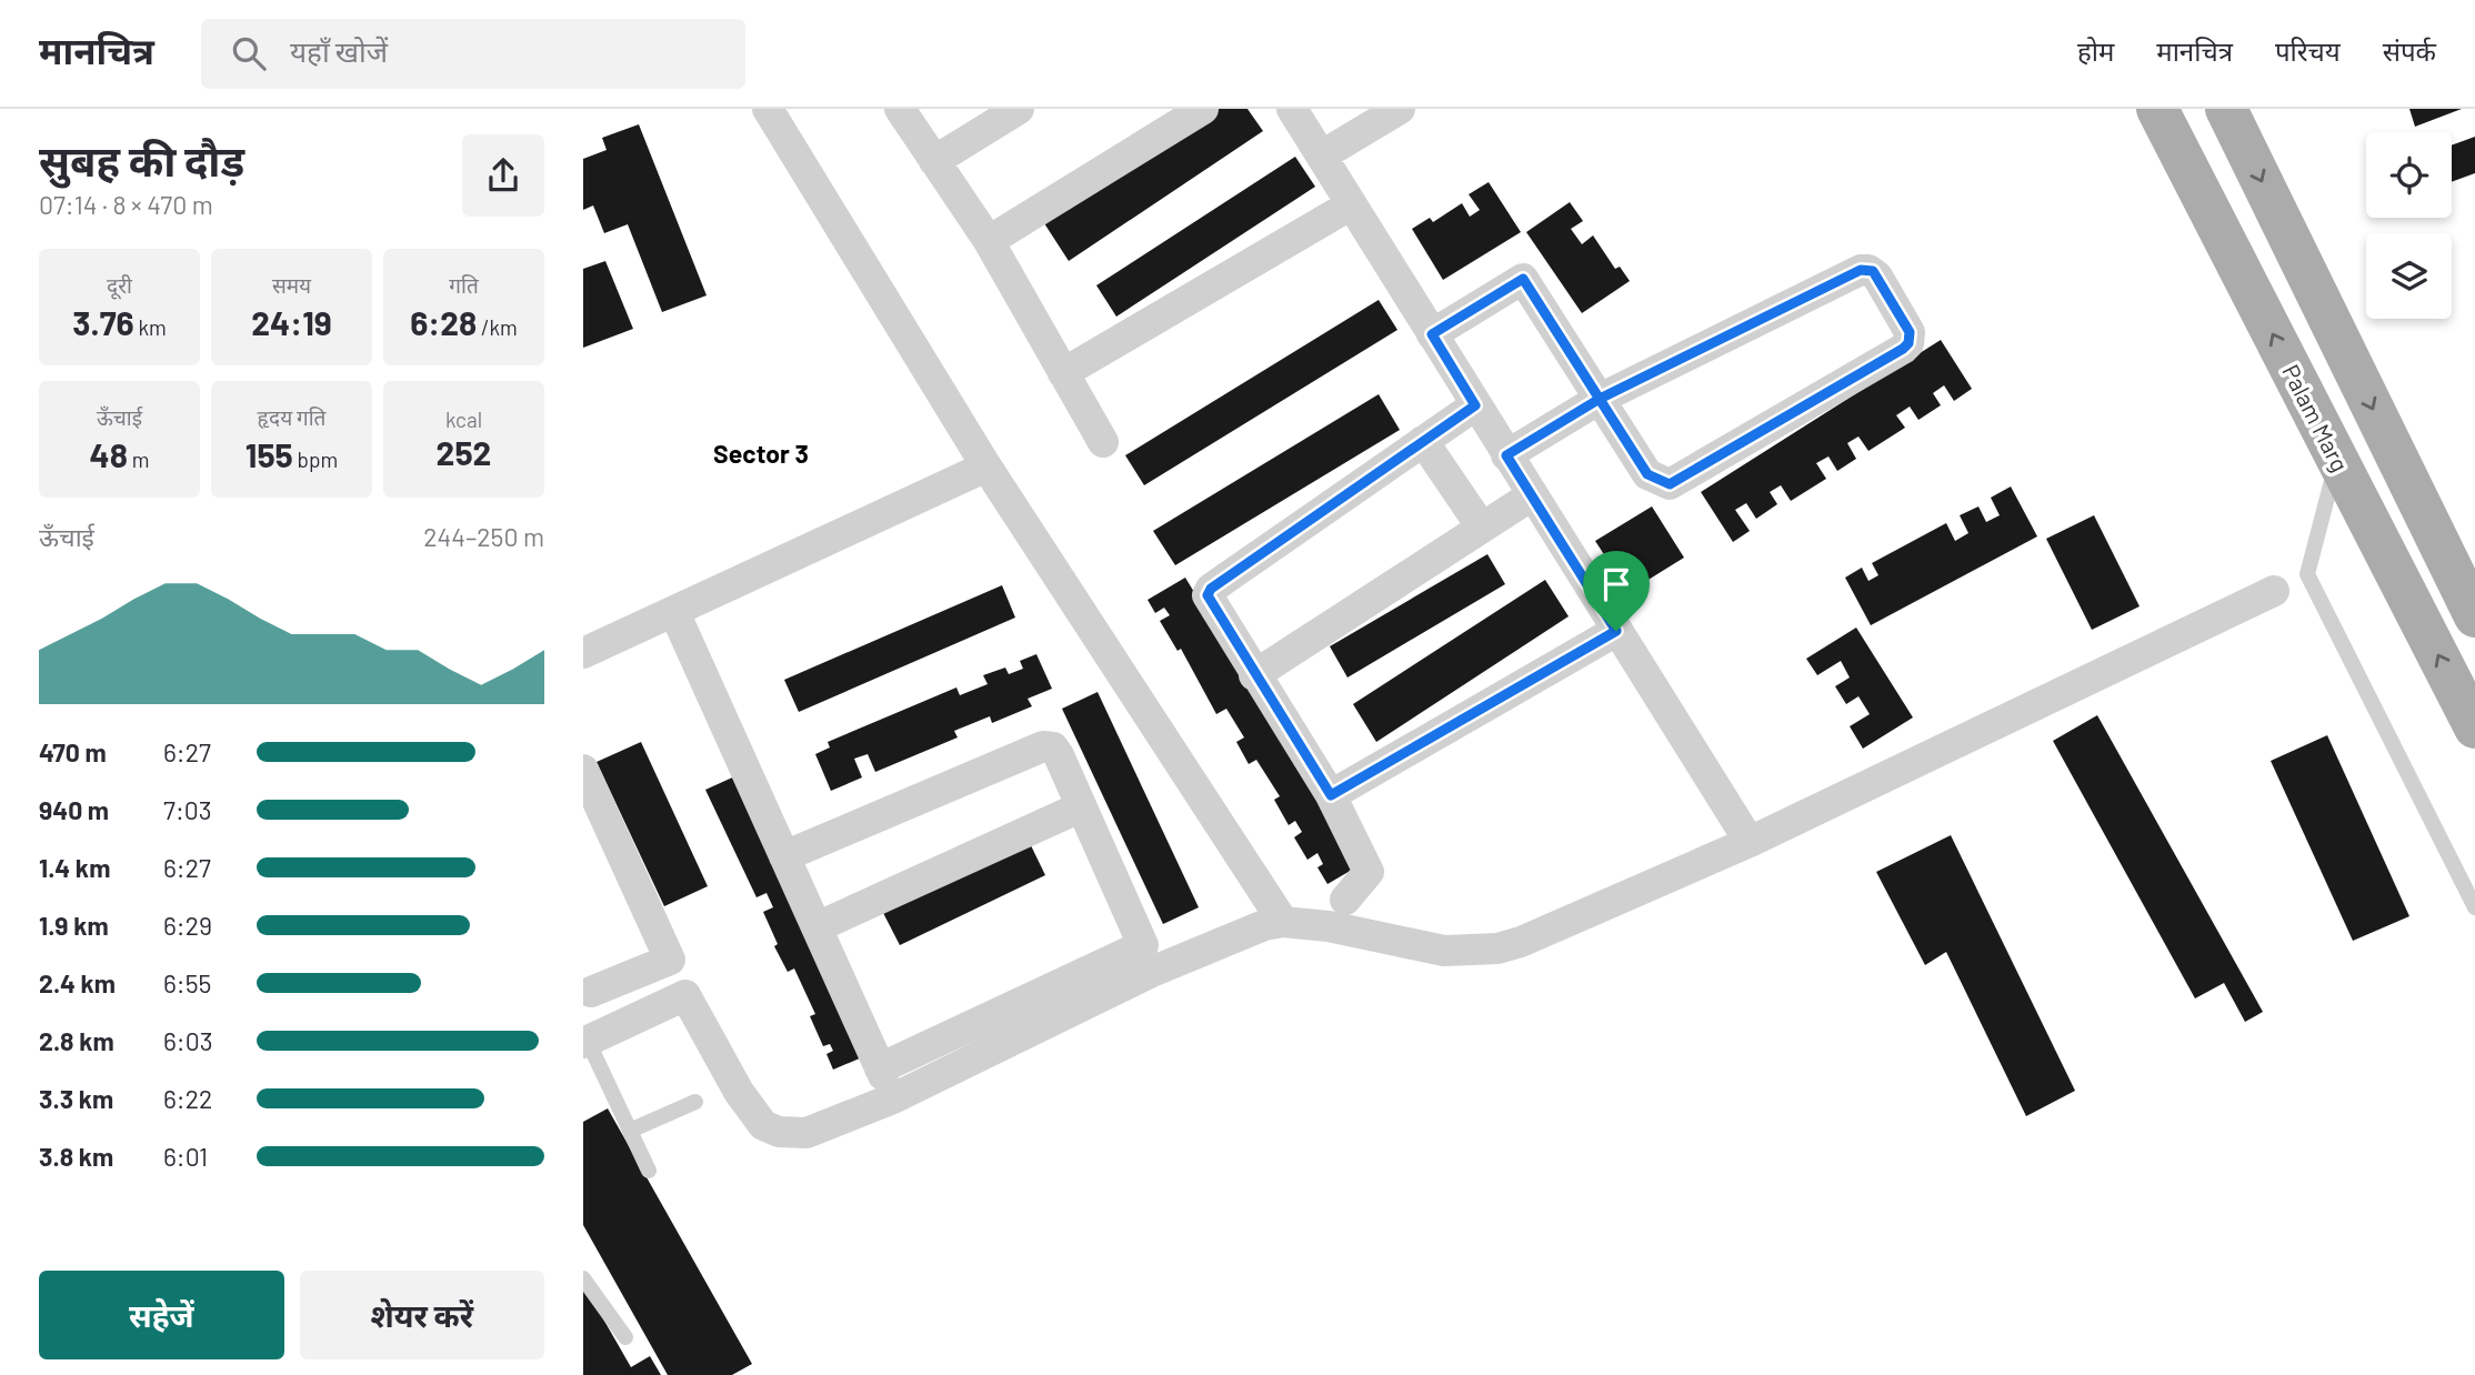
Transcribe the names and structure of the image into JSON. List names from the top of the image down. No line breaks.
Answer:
{"streets":{"main road":["Palam Marg"]},"districts":["Sector 3"],"page":{"header":"मानचित्र","search":"यहाँ खोजें","nav":["होम","मानचित्र","परिचय","संपर्क"],"heading":["सुबह की दौड़","07:14 · 8 × 470 m"],"stats":[["दूरी","3.76 km"],["समय","24:19"],["गति","6:28 /km"],["ऊँचाई","48 m"],["हृदय गति","155 bpm"],["kcal","252"]],"chart":["ऊँचाई","244–250 m"],"list":[{"name":"470 m","note":"6:27"},{"name":"940 m","note":"7:03"},{"name":"1.4 km","note":"6:27"},{"name":"1.9 km","note":"6:29"},{"name":"2.4 km","note":"6:55"},{"name":"2.8 km","note":"6:03"},{"name":"3.3 km","note":"6:22"},{"name":"3.8 km","note":"6:01"}],"buttons":["सहेजें","शेयर करें"]}}
